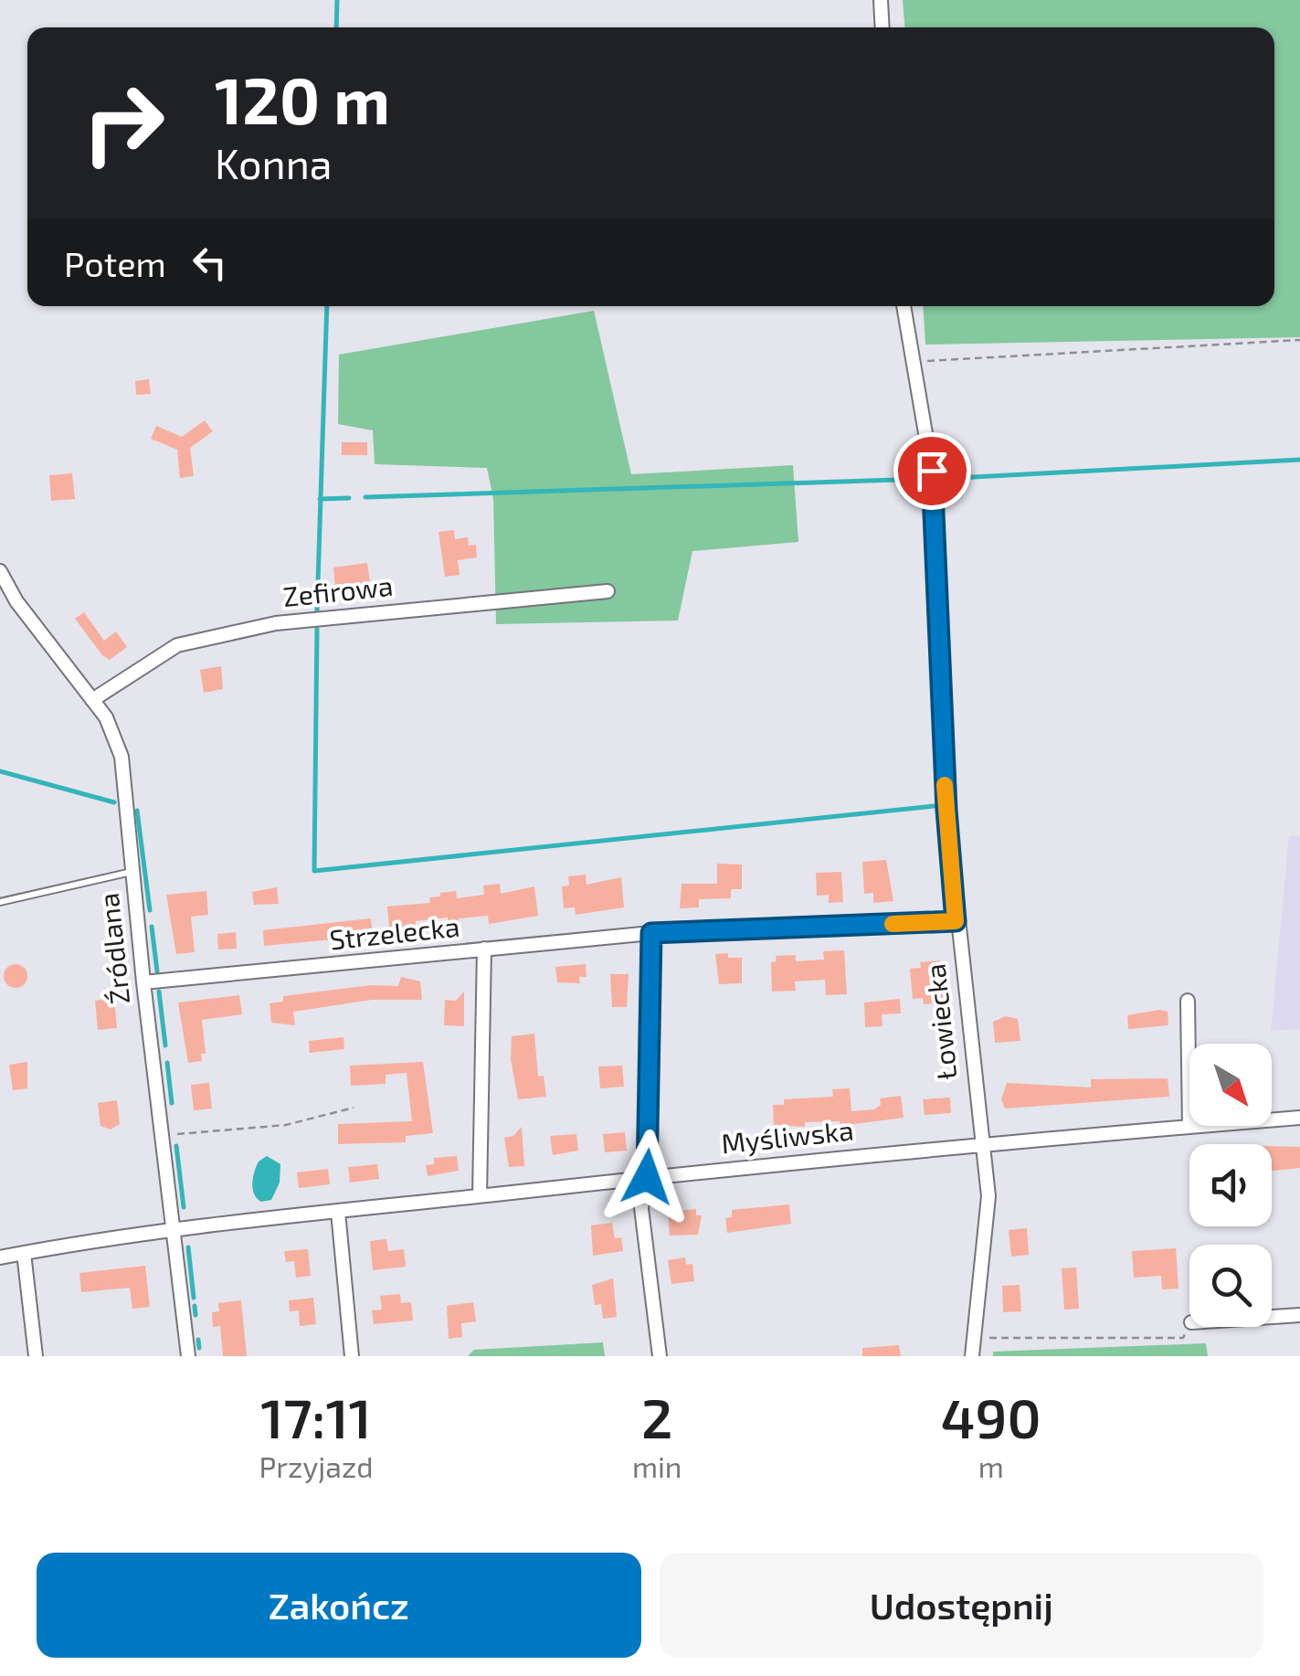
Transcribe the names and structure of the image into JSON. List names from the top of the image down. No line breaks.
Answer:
{"streets":{"street":["Zefirowa","Strzelecka","Źródlana","Łowiecka","Myśliwska"]},"crossings":[["Zefirowa","Źródlana"],["Strzelecka","Źródlana"],["Strzelecka","Łowiecka"],["Źródlana","Myśliwska"],["Łowiecka","Myśliwska"]],"north":"bottom right","page":{"turn":["120 m","Konna"],"then":"Potem","eta":["17:11","Przyjazd","2","min","490","m"],"buttons":["Zakończ","Udostępnij"]}}
